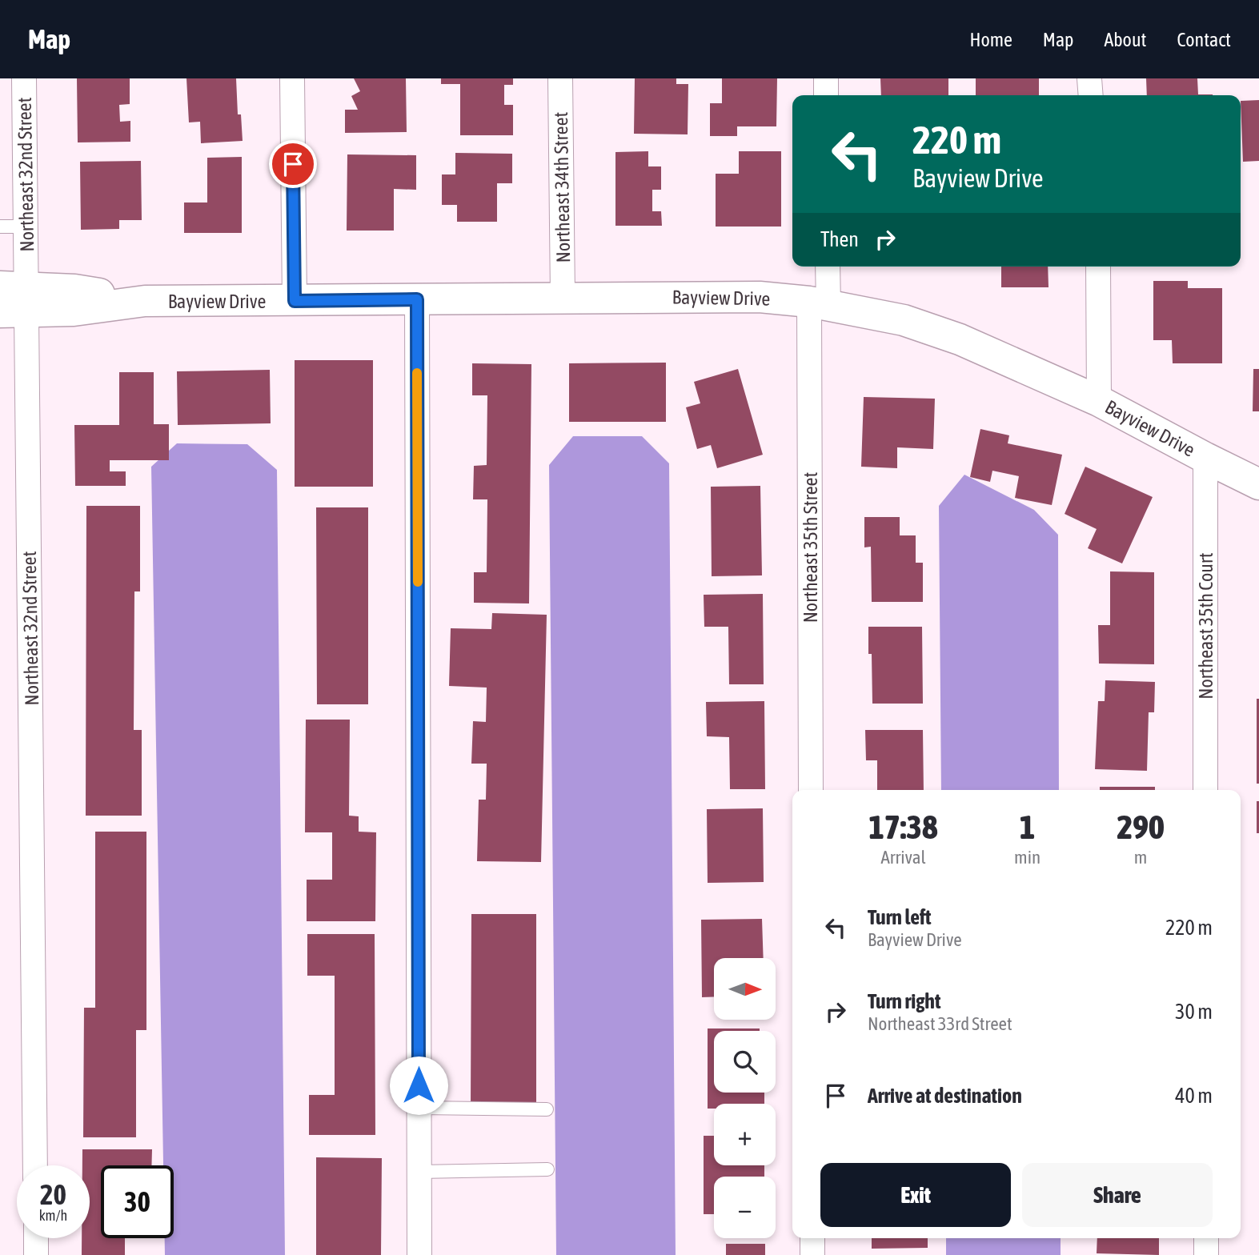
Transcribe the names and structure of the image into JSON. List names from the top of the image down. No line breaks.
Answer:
{"streets":{"street":["Northeast 32nd Street","Northeast 34th Street","Bayview Drive","Northeast 35th Street","Northeast 35th Court"]},"crossings":[["Northeast 32nd Street","Bayview Drive"],["Northeast 34th Street","Bayview Drive"],["Bayview Drive","Northeast 35th Street"],["Bayview Drive","Northeast 35th Court"]],"north":"right","page":{"header":"Map","nav":["Home","Map","About","Contact"],"turn":["220 m","Bayview Drive"],"then":"Then","eta":["17:38","Arrival","1","min","290","m"],"list":[{"name":"Turn left","note":"Bayview Drive","value":"220 m"},{"name":"Turn right","note":"Northeast 33rd Street","value":"30 m"},{"name":"Arrive at destination","value":"40 m"}],"map_buttons":["+","−"],"buttons":["Exit","Share"],"speed":"20 km/h","limit":"30"}}
